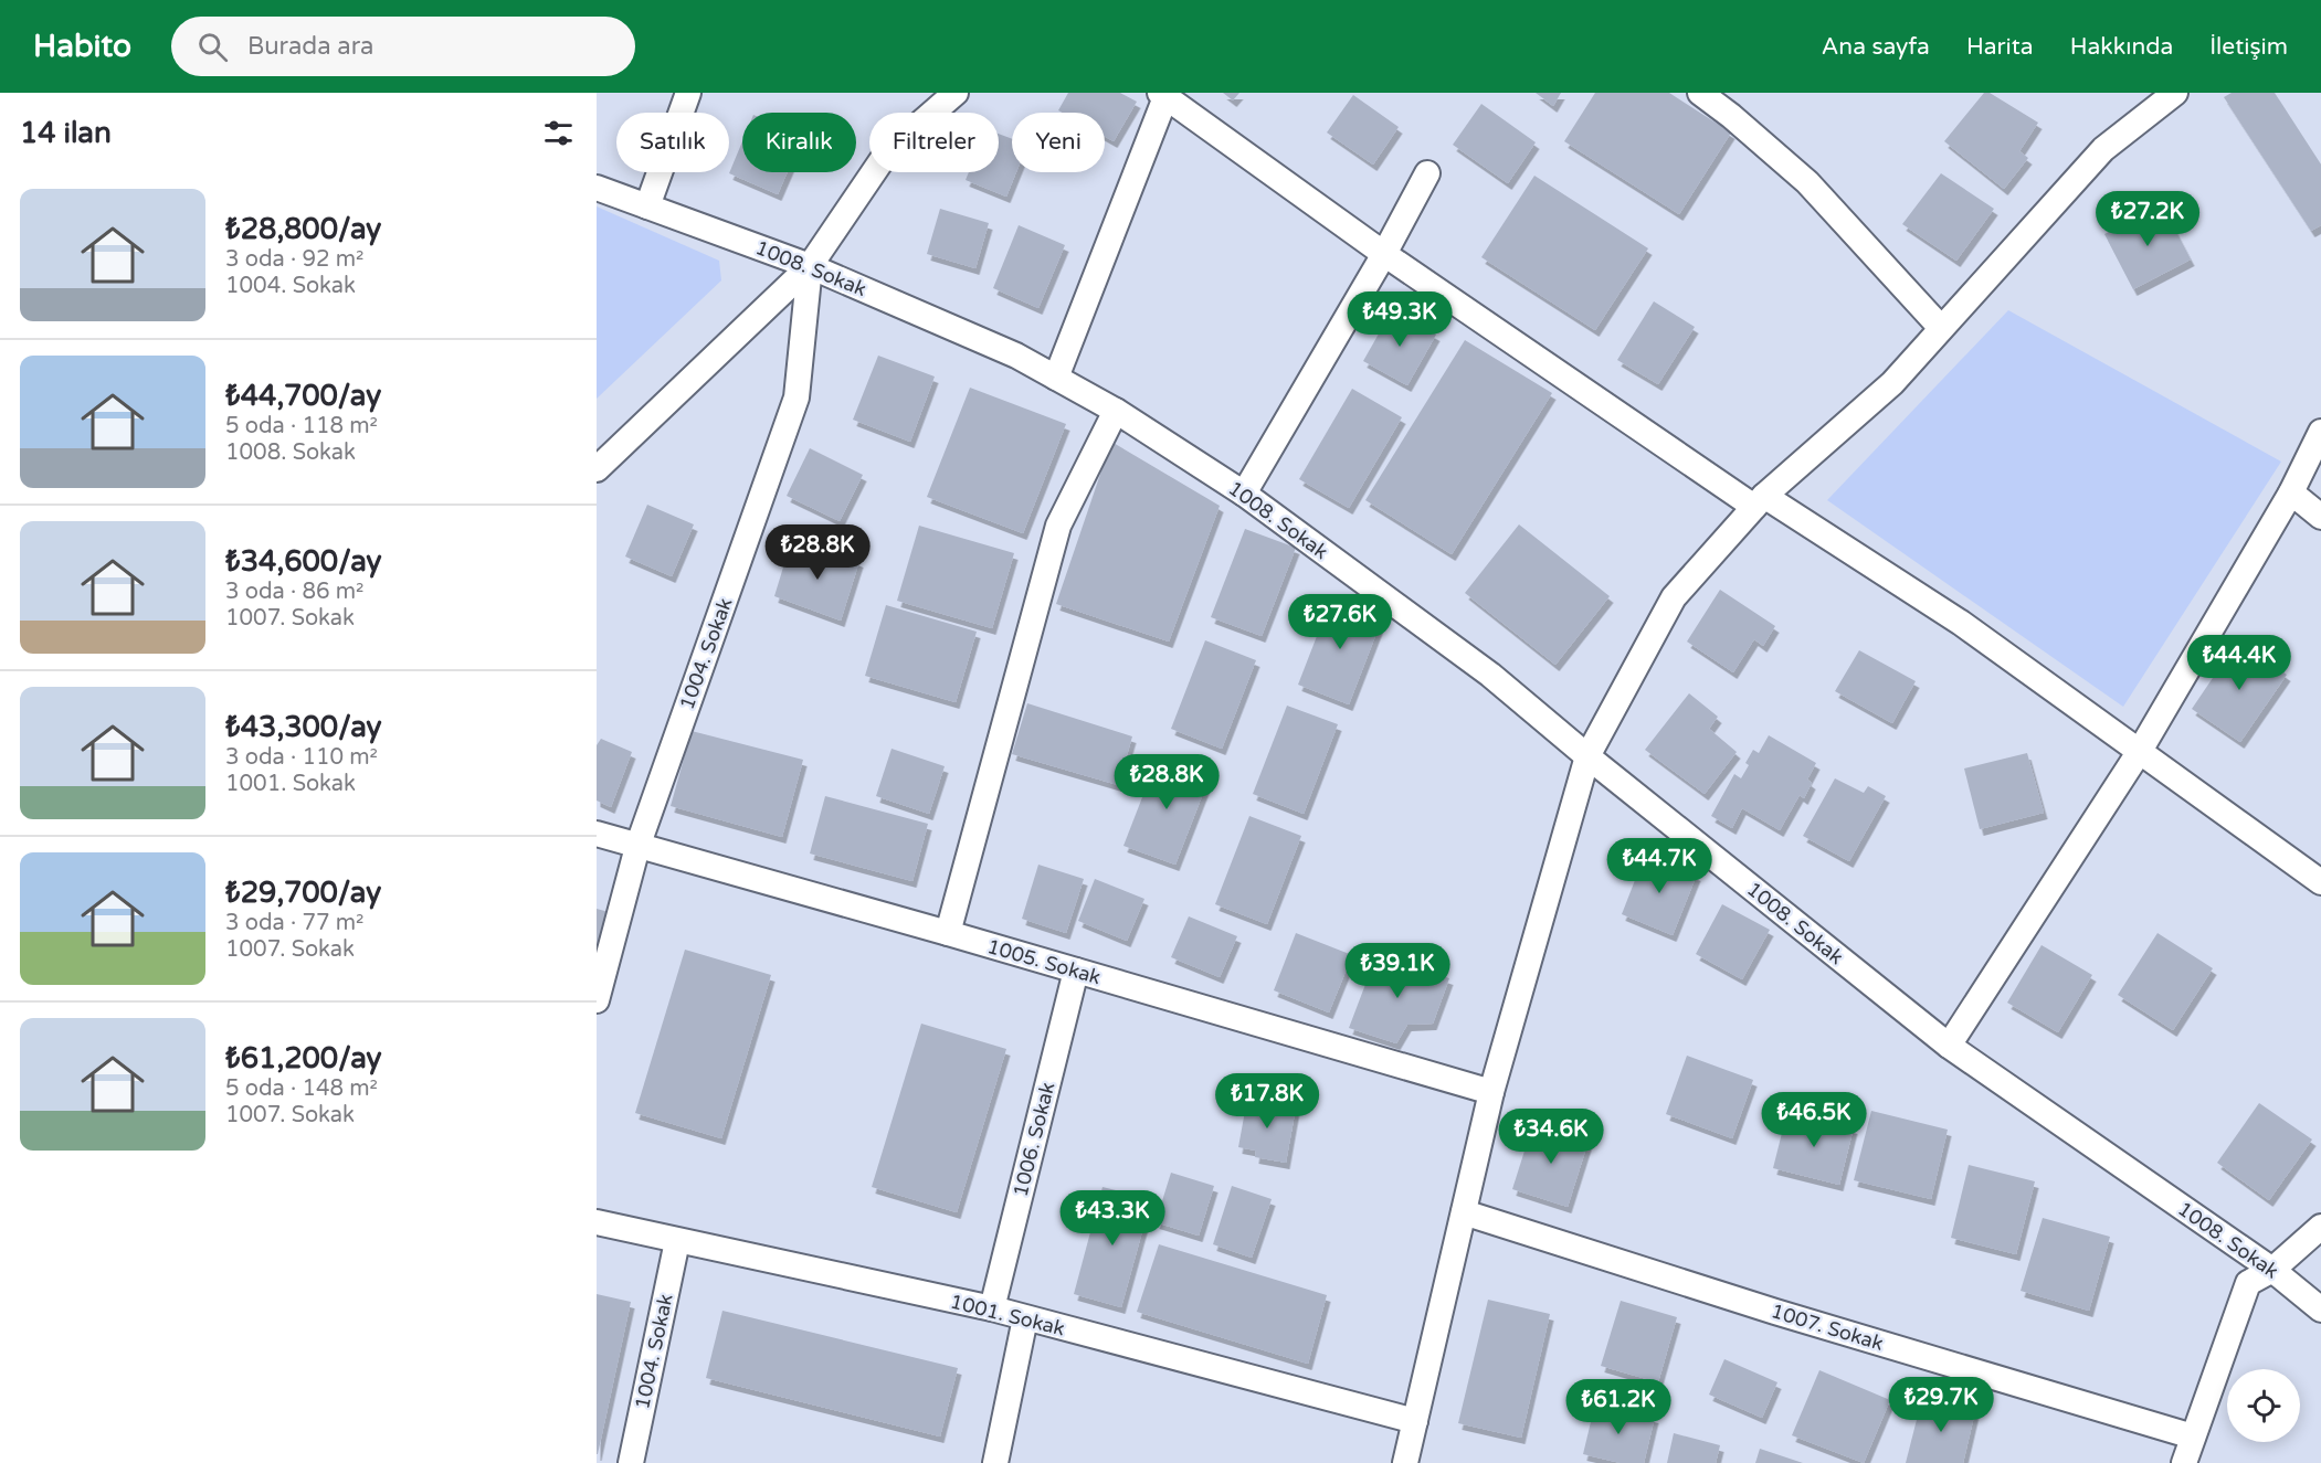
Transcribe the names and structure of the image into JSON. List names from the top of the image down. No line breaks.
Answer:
{"streets":{"street":["1008. Sokak","1004. Sokak","1005. Sokak","1006. Sokak","1001. Sokak","1007. Sokak"]},"crossings":[["1008. Sokak","1004. Sokak"],["1004. Sokak","1005. Sokak"],["1004. Sokak","1001. Sokak"],["1005. Sokak","1006. Sokak"],["1006. Sokak","1001. Sokak"]],"page":{"header":"Habito","search":"Burada ara","nav":["Ana sayfa","Harita","Hakkında","İletişim"],"heading":"14 ilan","chip":["Satılık","Kiralık","Filtreler","Yeni"],"list":[{"name":"₺28,800/ay","note":"3 oda · 92 m² · 1004. Sokak"},{"name":"₺44,700/ay","note":"5 oda · 118 m² · 1008. Sokak"},{"name":"₺34,600/ay","note":"3 oda · 86 m² · 1007. Sokak"},{"name":"₺43,300/ay","note":"3 oda · 110 m² · 1001. Sokak"},{"name":"₺29,700/ay","note":"3 oda · 77 m² · 1007. Sokak"},{"name":"₺61,200/ay","note":"5 oda · 148 m² · 1007. Sokak"}],"price":["₺27.2K","₺49.3K","₺28.8K","₺27.6K","₺44.4K","₺28.8K","₺44.7K","₺39.1K","₺17.8K","₺46.5K","₺34.6K","₺43.3K","₺29.7K","₺61.2K"]}}
